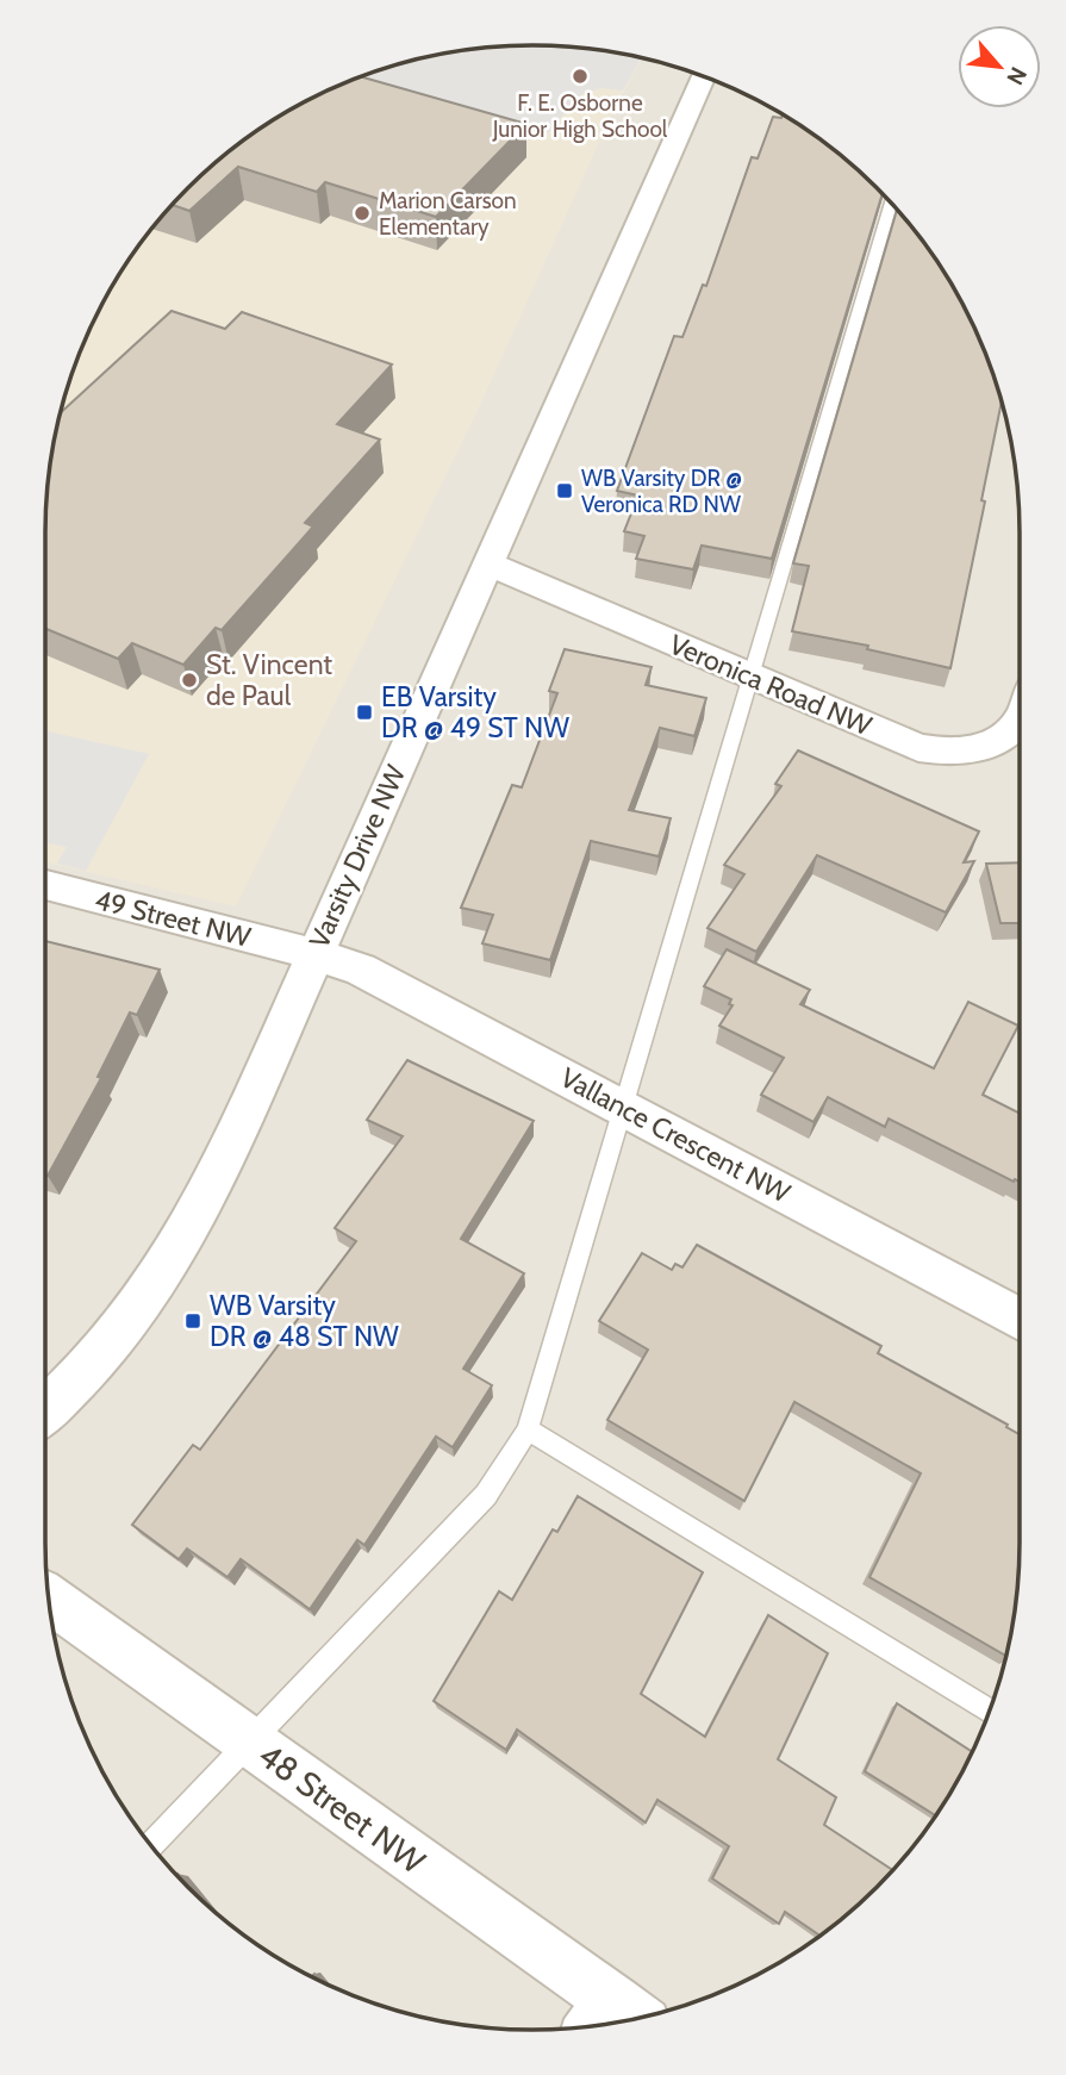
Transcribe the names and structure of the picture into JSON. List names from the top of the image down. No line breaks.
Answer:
{"streets":{"street":["Veronica Road NW","Varsity Drive NW","49 Street NW","Vallance Crescent NW","48 Street NW"]},"crossings":[["Veronica Road NW","Varsity Drive NW"],["Varsity Drive NW","49 Street NW"],["Varsity Drive NW","Vallance Crescent NW"],["49 Street NW","Vallance Crescent NW"]],"places":{"other":["F. E. Osborne Junior High School","Marion Carson Elementary","St. Vincent de Paul"],"transit":["WB Varsity DR @ Veronica RD NW","EB Varsity DR @ 49 ST NW","WB Varsity DR @ 48 ST NW"]},"north":"bottom right"}
